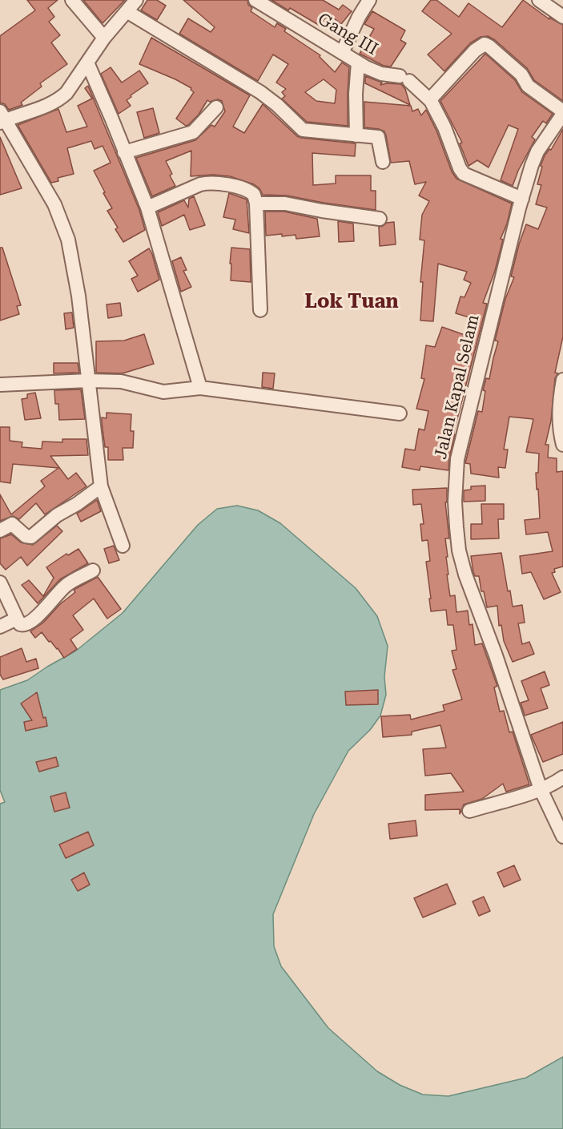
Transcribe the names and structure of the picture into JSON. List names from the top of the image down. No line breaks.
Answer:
{"streets":{"street":["Gang III","Jalan Kapal Selam"]},"districts":["Lok Tuan"]}
